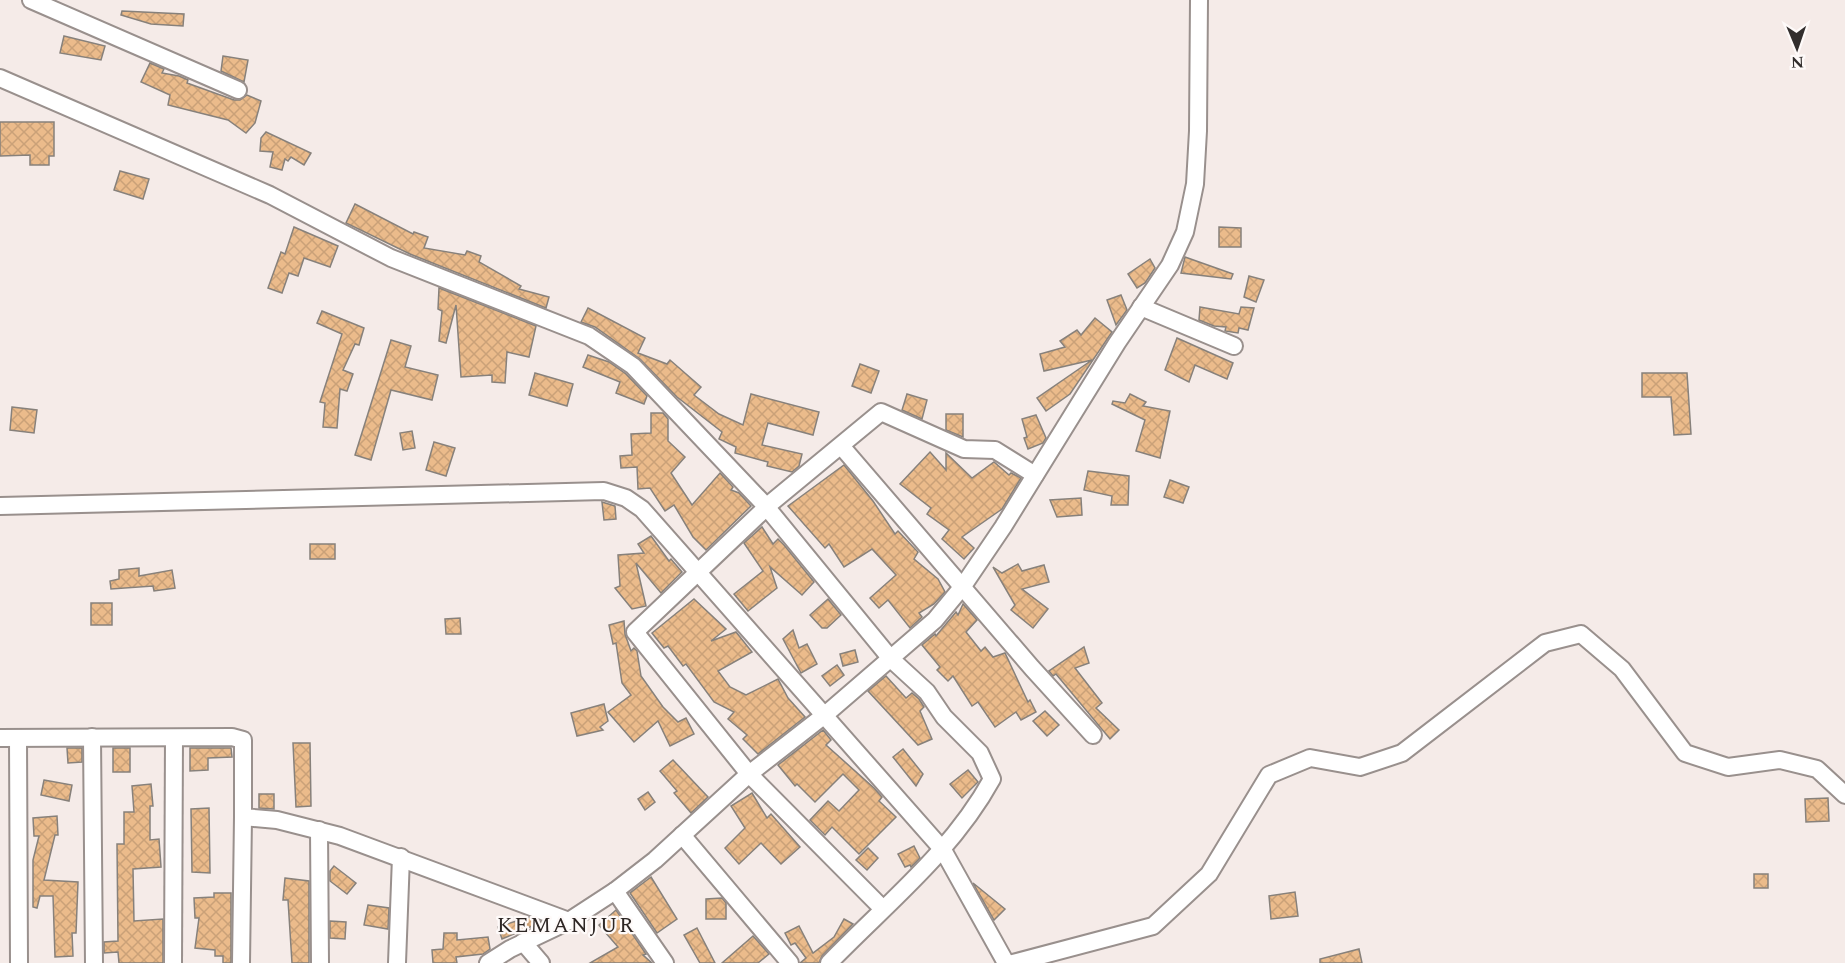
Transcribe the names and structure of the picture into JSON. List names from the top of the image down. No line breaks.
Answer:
{"districts":["KEMANJUR"],"north":"bottom"}
